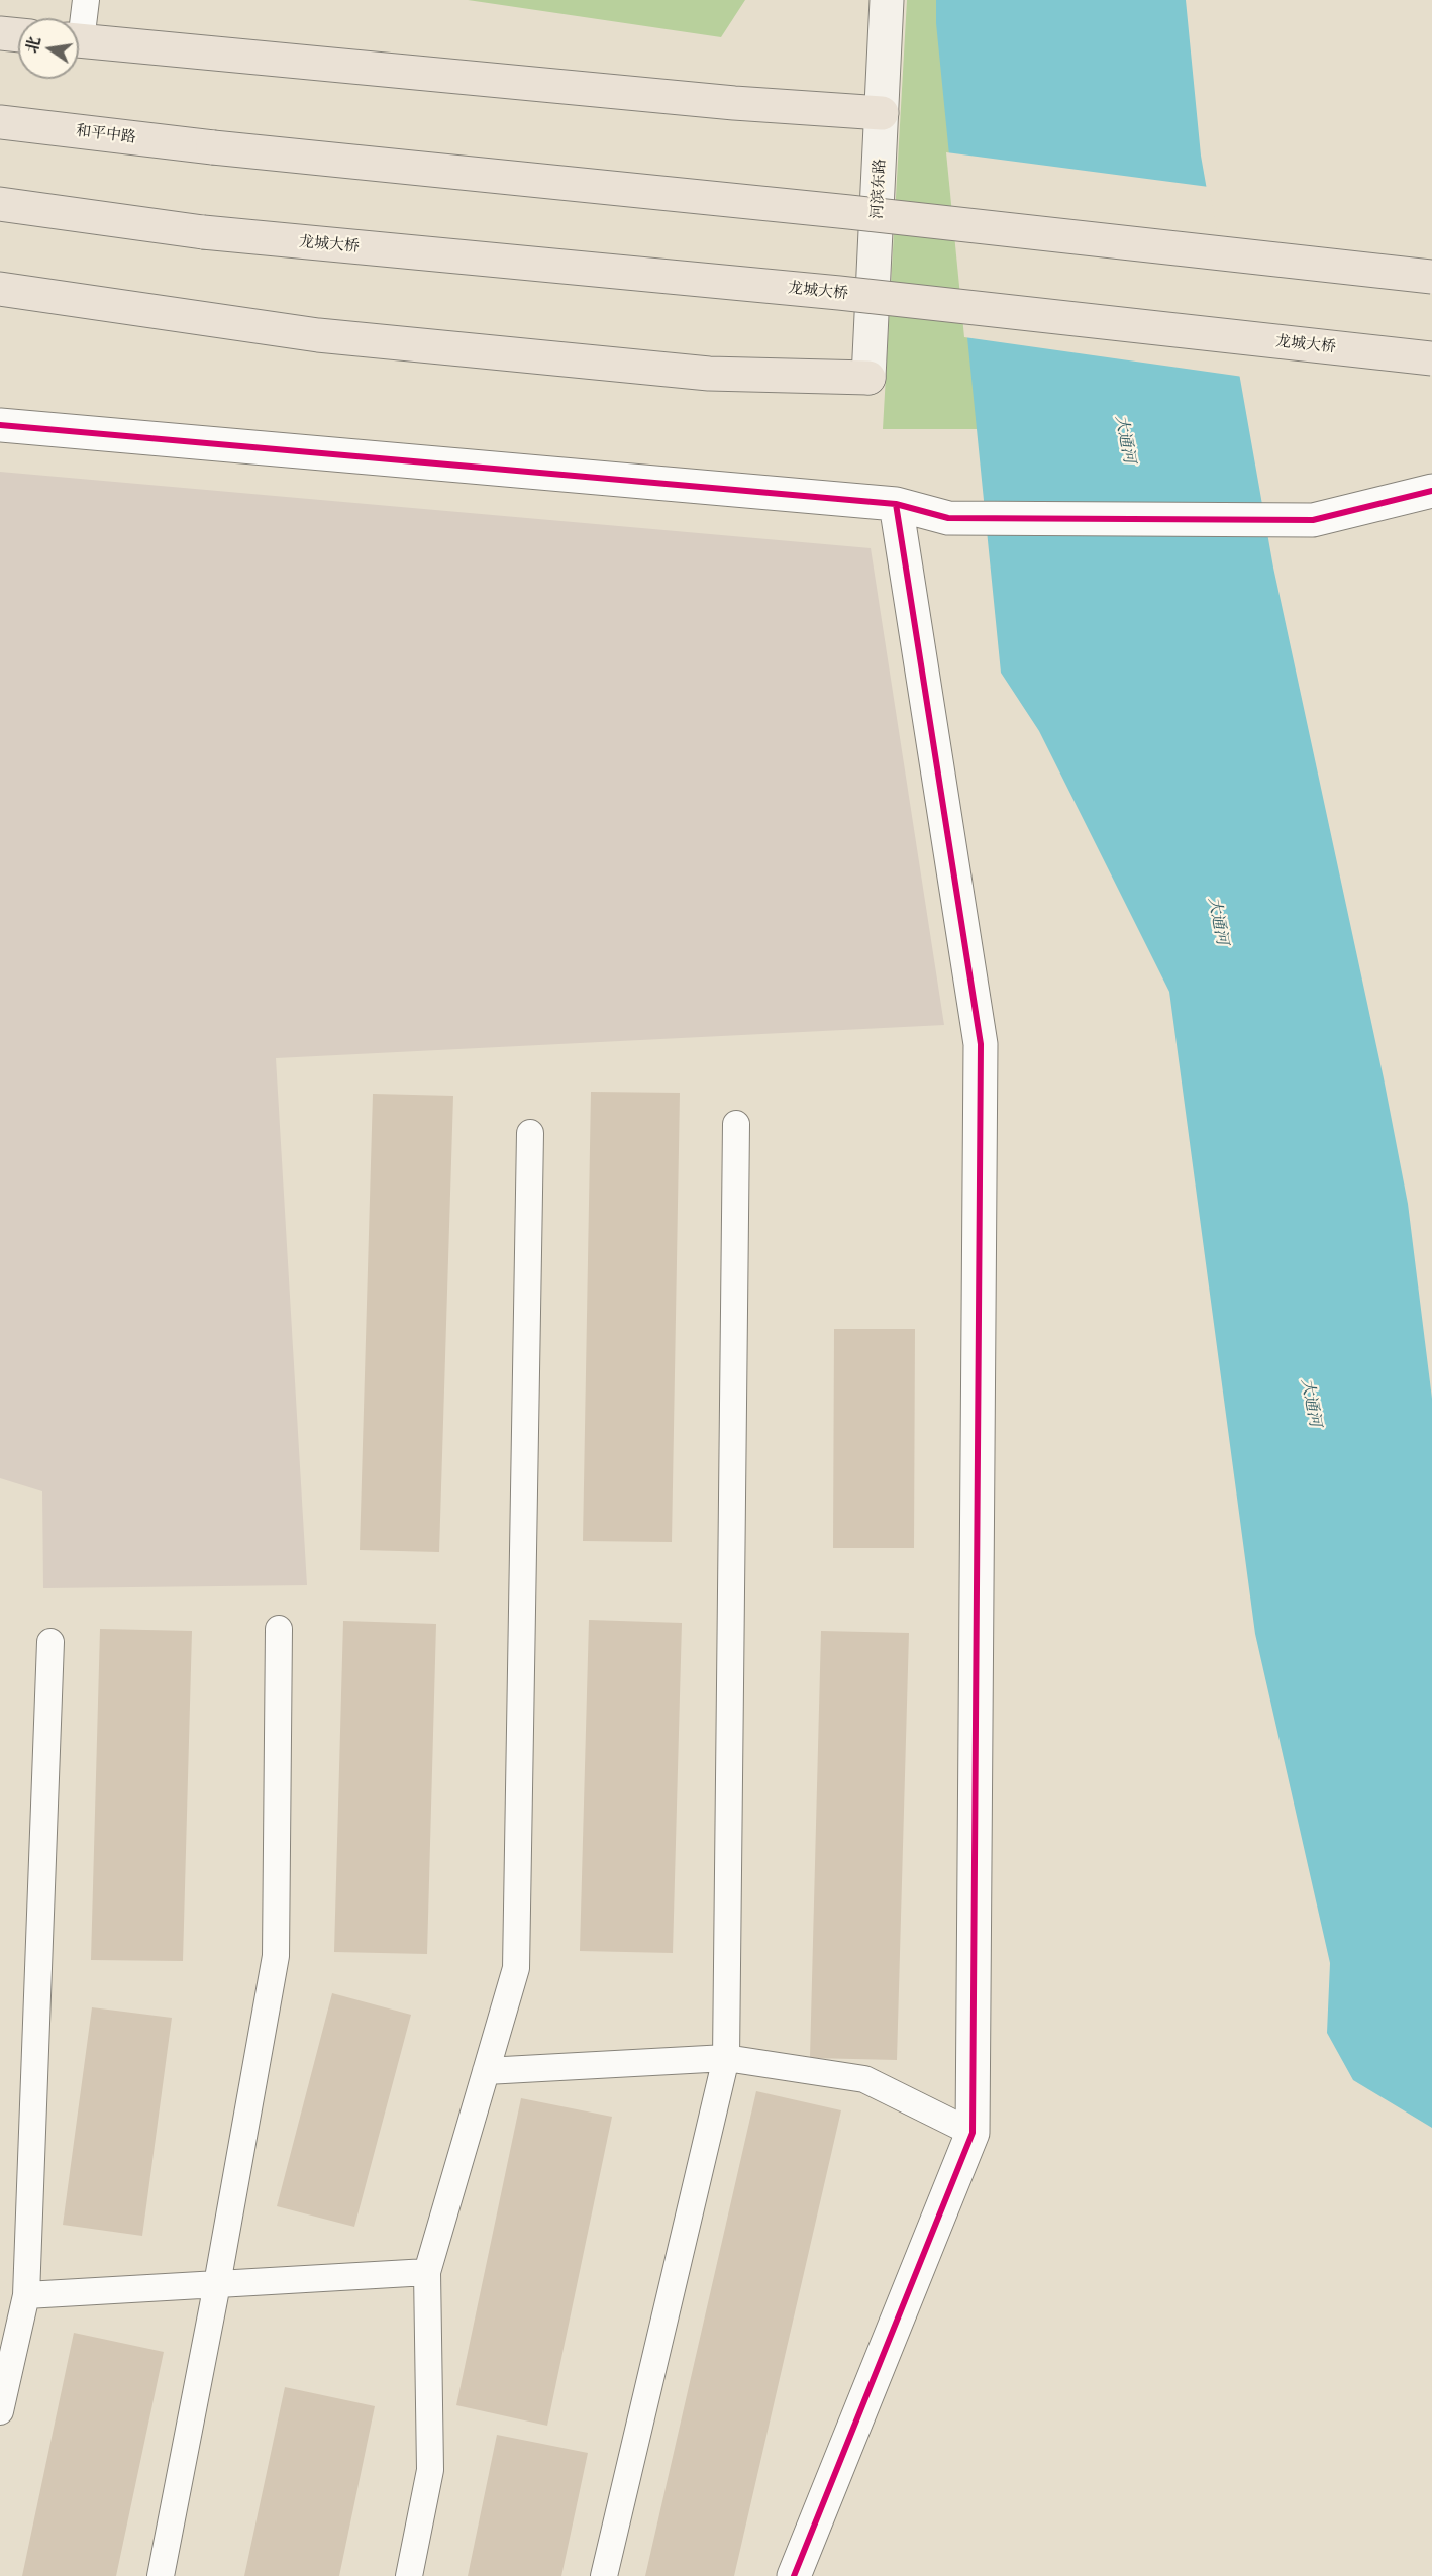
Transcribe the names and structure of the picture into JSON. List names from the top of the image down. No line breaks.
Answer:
{"streets":{"main road":["和平中路","河滨东路","龙城大桥"]},"water":["大通河"],"north":"left"}
